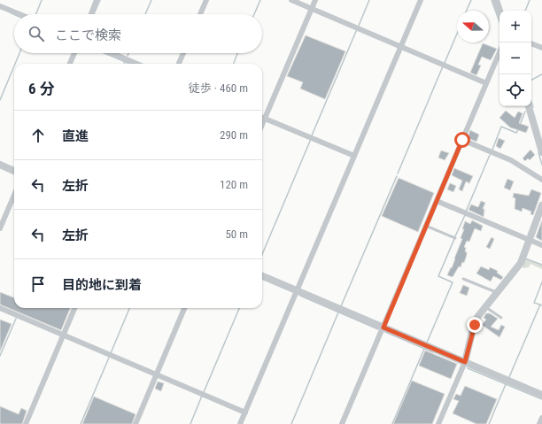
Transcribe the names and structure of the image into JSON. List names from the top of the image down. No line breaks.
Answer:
{"north":"left","page":{"map_buttons":["+","−"],"search":"ここで検索","heading":["6 分","徒歩 · 460 m"],"list":[["直進","290 m"],["左折","120 m"],["左折","50 m"],"目的地に到着"]}}
